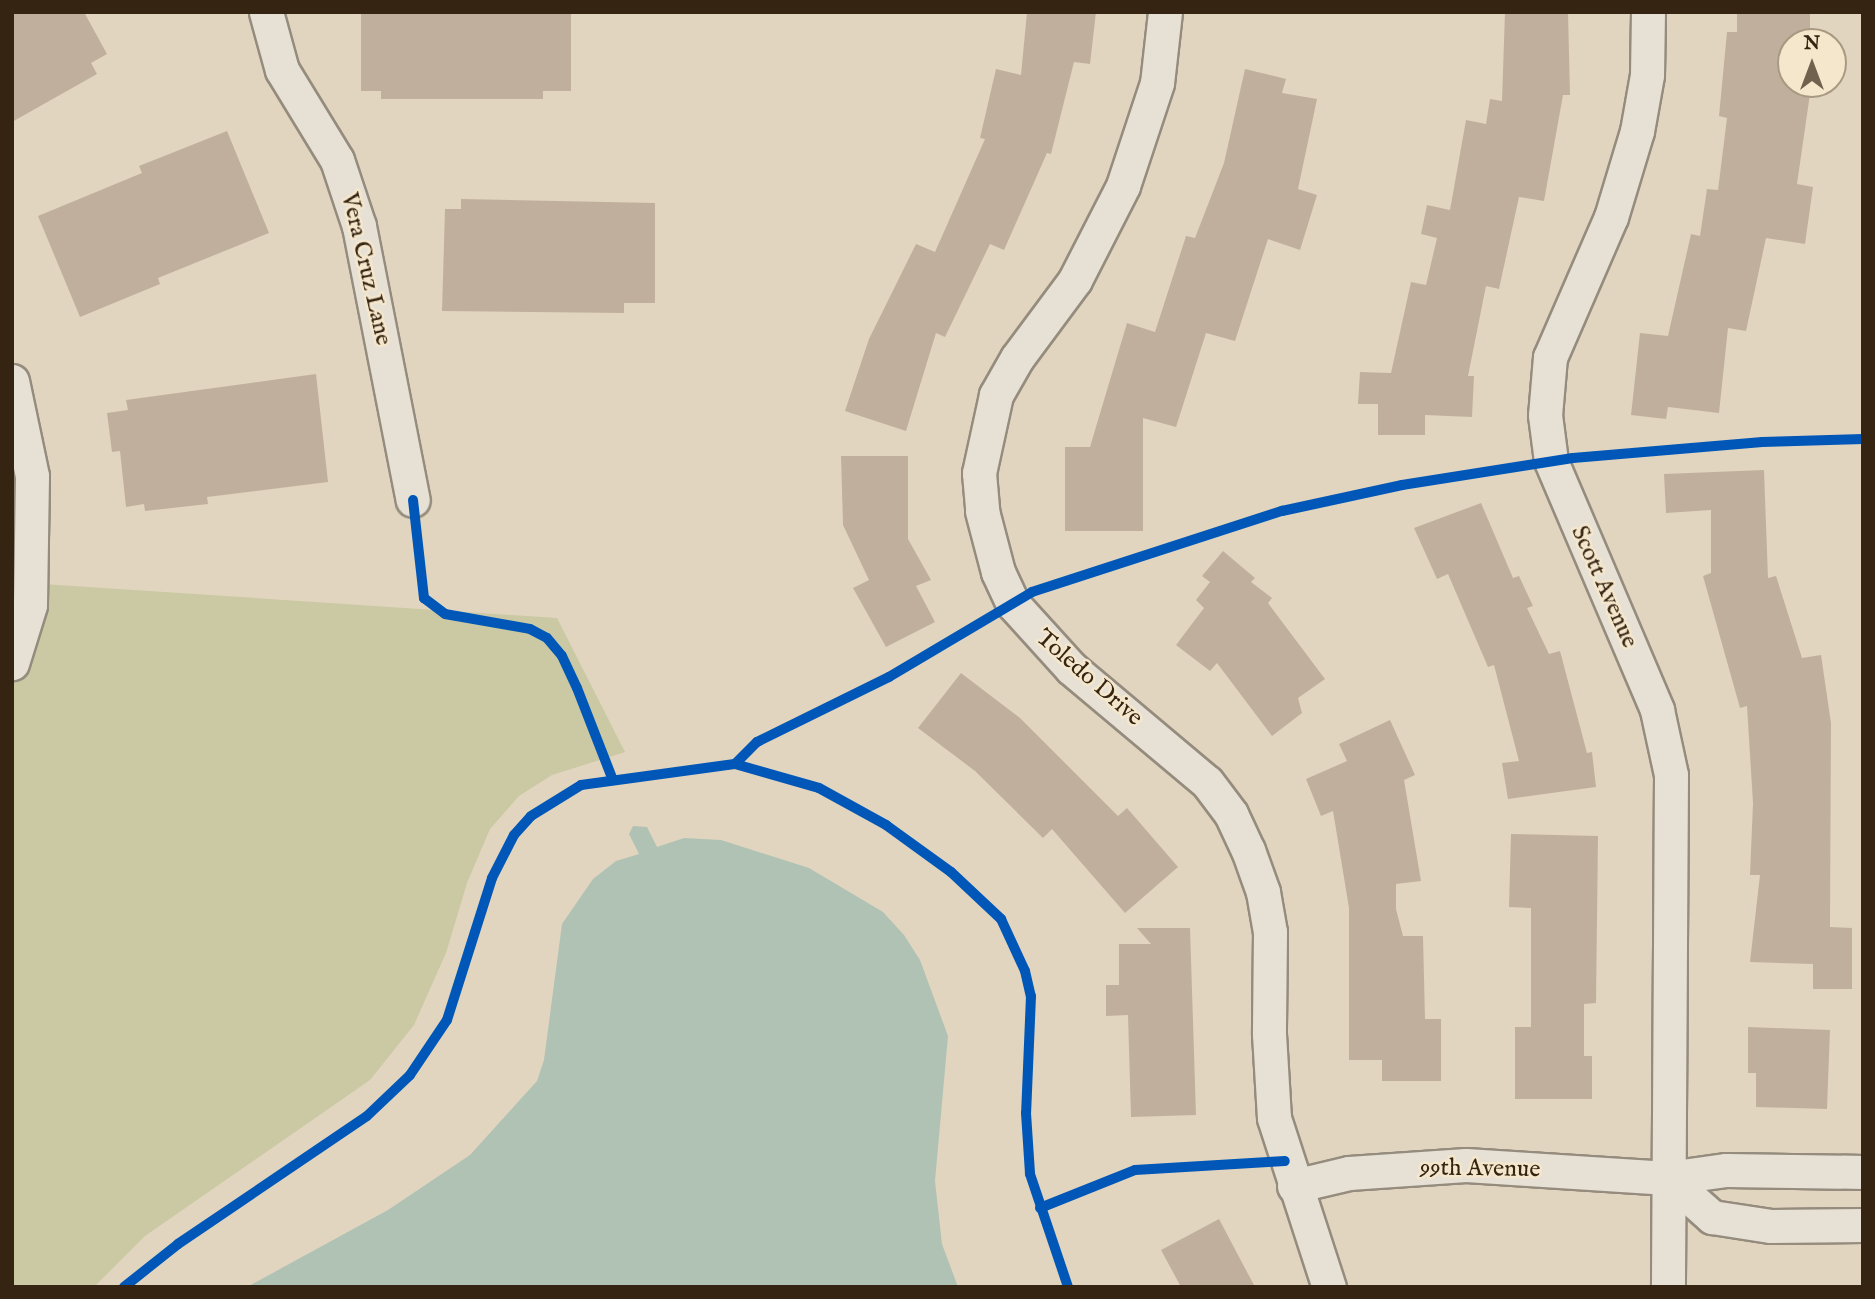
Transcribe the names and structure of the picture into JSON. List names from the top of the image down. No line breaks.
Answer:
{"streets":{"street":["Vera Cruz Lane","Scott Avenue","Toledo Drive","99th Avenue"]},"crossings":[["Scott Avenue","99th Avenue"],["Toledo Drive","99th Avenue"]],"north":"top"}
